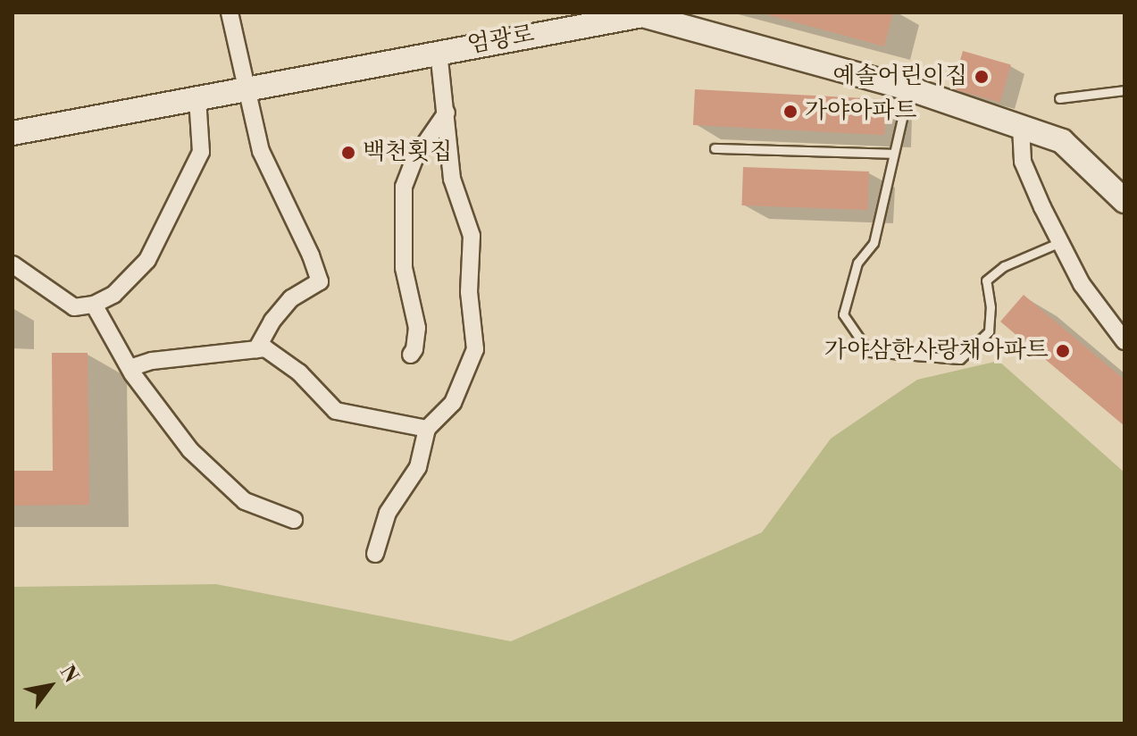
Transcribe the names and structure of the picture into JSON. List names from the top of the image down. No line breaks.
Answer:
{"streets":{"main road":["엄광로"]},"places":["예솔어린이집","가야아파트","백천횟집","가야삼한사랑채아파트"],"north":"top right"}
